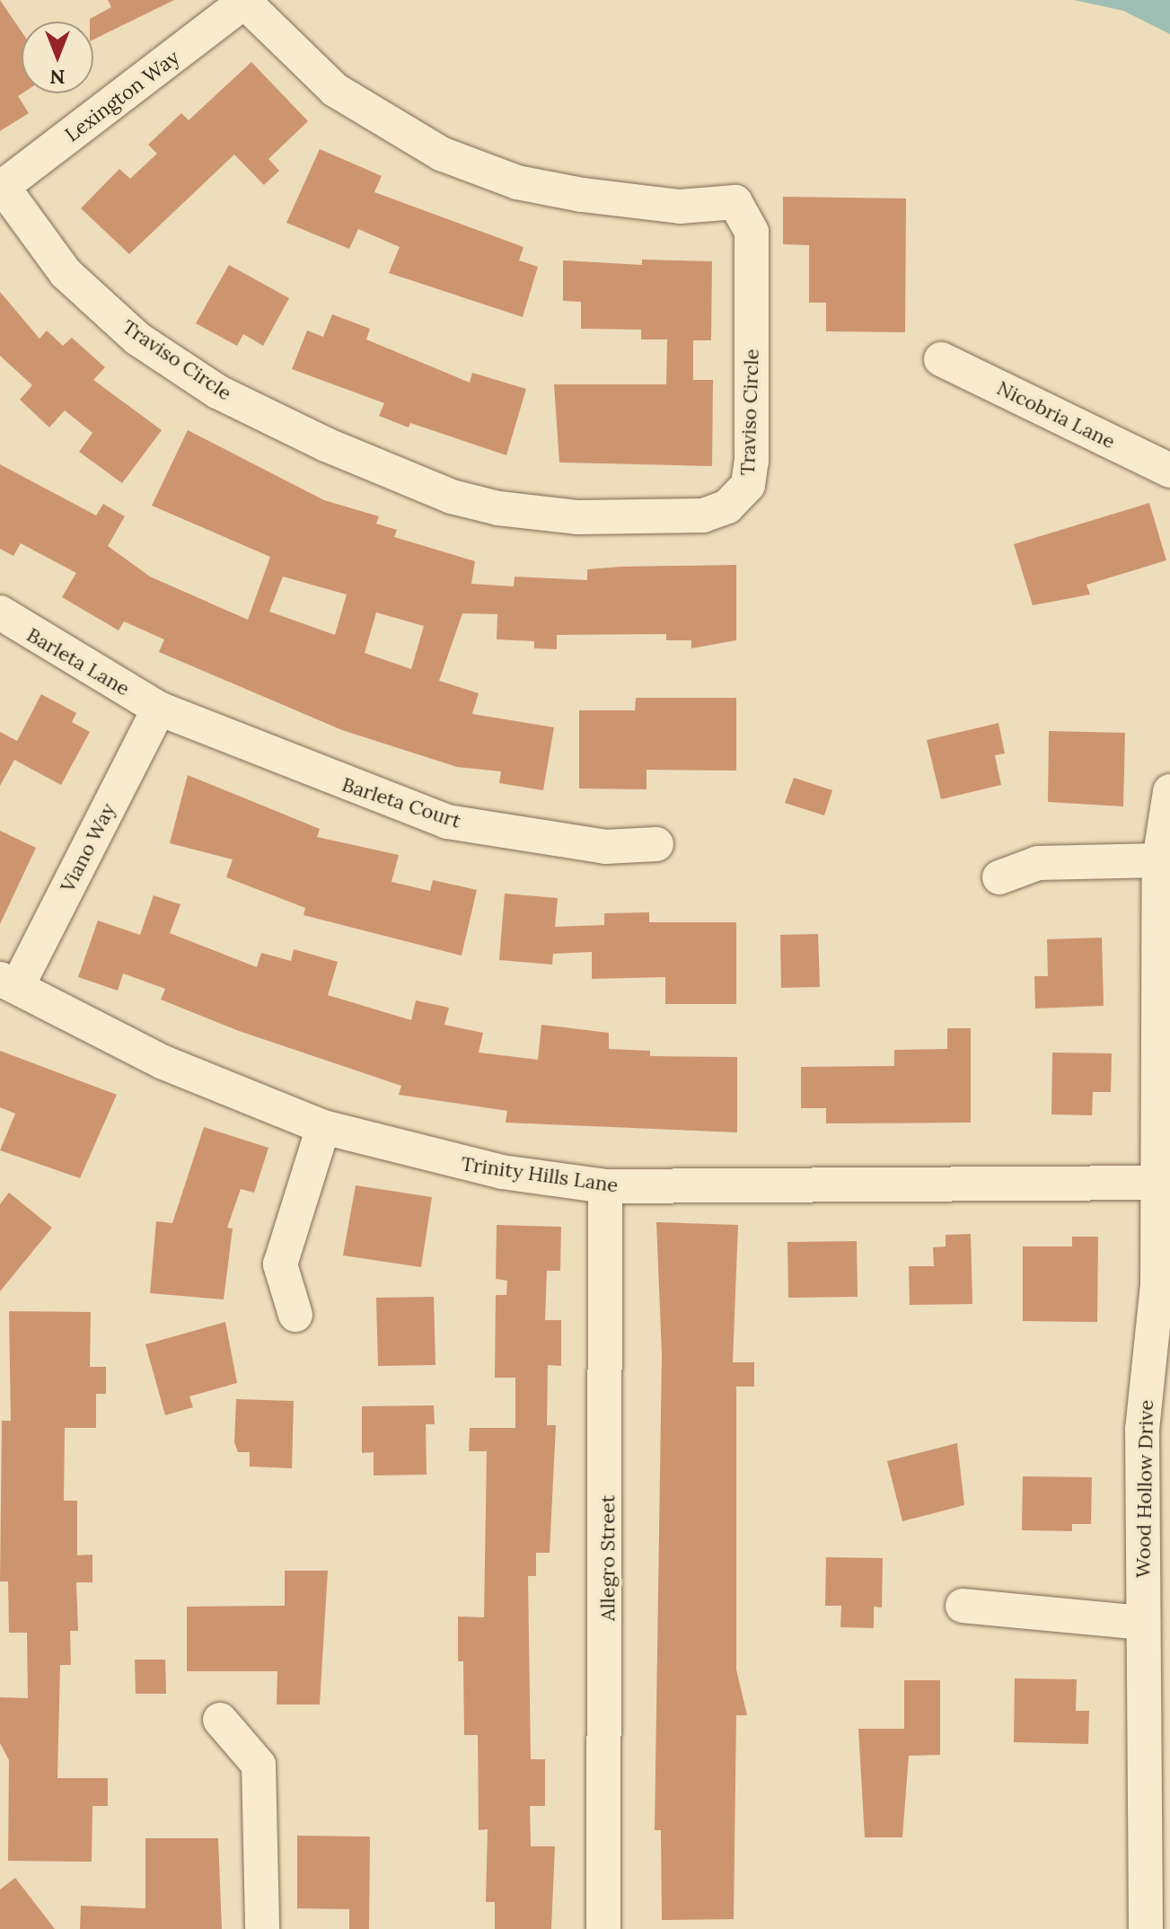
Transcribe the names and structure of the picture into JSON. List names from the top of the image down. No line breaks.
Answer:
{"streets":{"street":["Lexington Way","Traviso Circle","Nicobria Lane","Barleta Lane","Barleta Court","Viano Way","Trinity Hills Lane","Wood Hollow Drive","Allegro Street"]},"crossings":[["Lexington Way","Traviso Circle"],["Barleta Lane","Barleta Court"],["Barleta Lane","Viano Way"],["Barleta Court","Viano Way"],["Viano Way","Trinity Hills Lane"],["Trinity Hills Lane","Wood Hollow Drive"],["Trinity Hills Lane","Allegro Street"]],"north":"bottom"}
